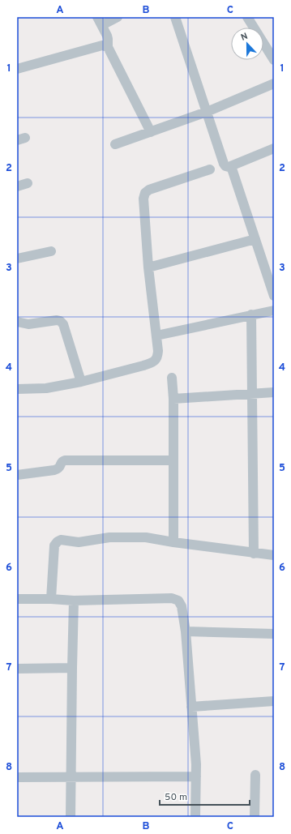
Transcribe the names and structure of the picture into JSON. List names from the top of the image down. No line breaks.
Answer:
{"scale_bar":"50 m","north":"top","grid":{"columns":["A","B","C"],"rows":["1","2","3","4","5","6","7","8"]}}
